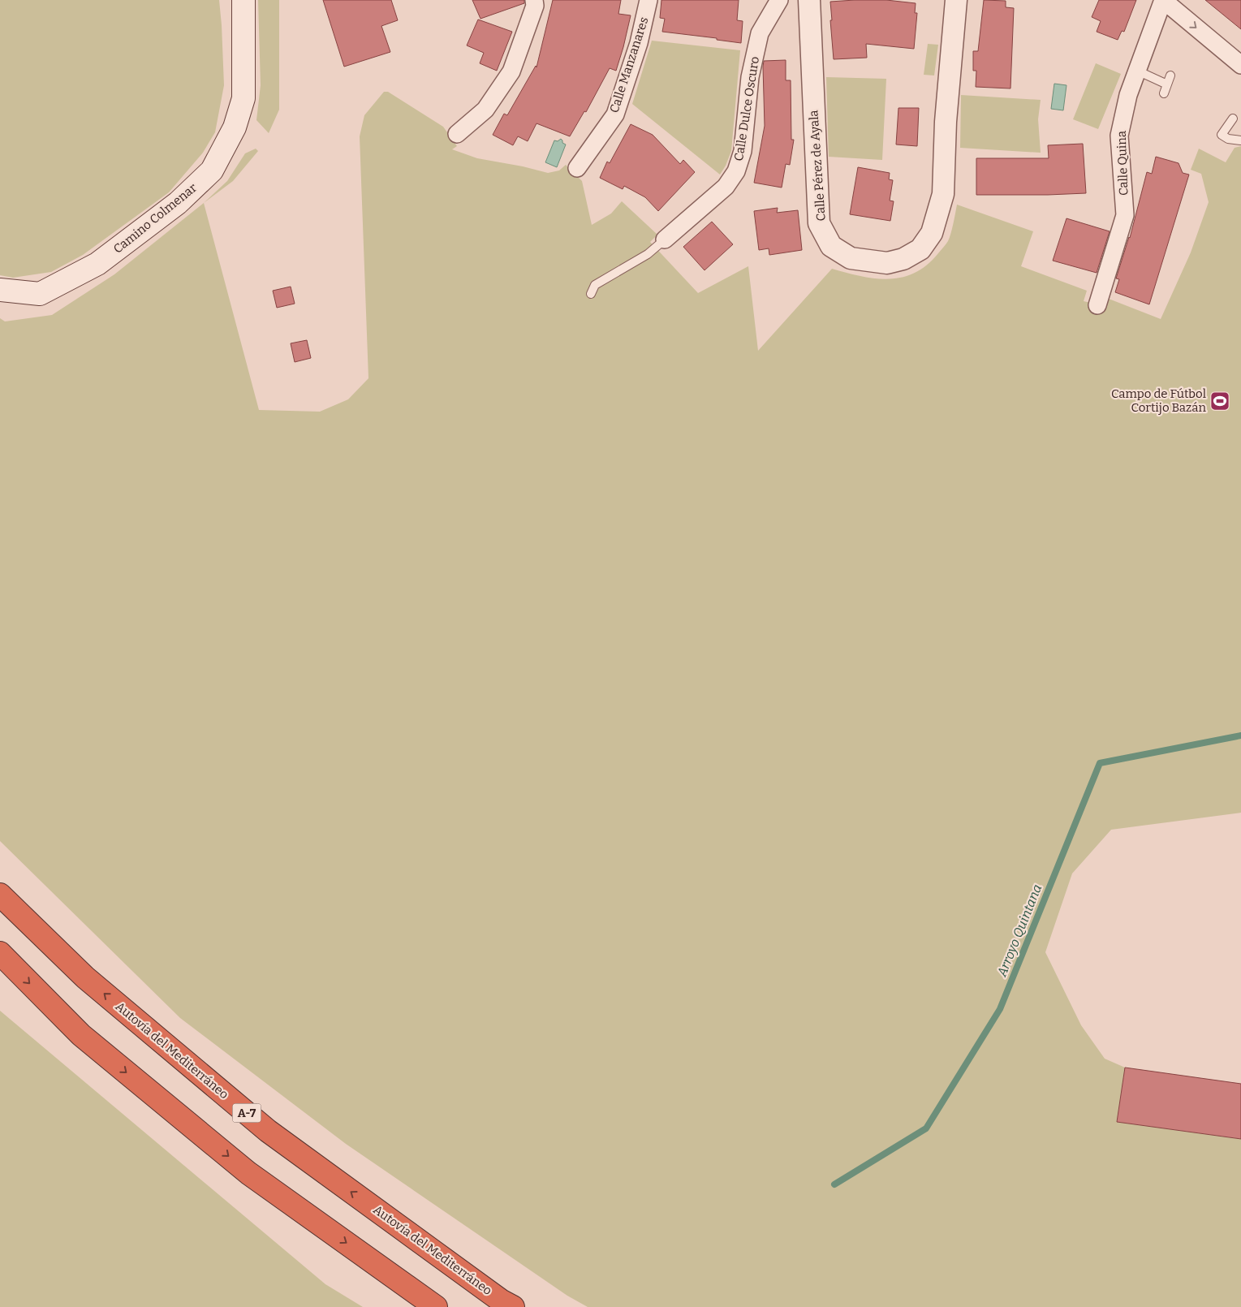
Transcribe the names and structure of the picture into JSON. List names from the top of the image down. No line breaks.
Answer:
{"streets":{"highway":["Autovía del Mediterráneo","A-7"],"main road":["Camino Colmenar"],"street":["Calle Manzanares","Calle Dulce Oscuro","Calle Quina","Calle Pérez de Ayala"]},"water":["Arroyo Quintana"],"places":{"sports":["Campo de Fútbol Cortijo Bazán"]}}
